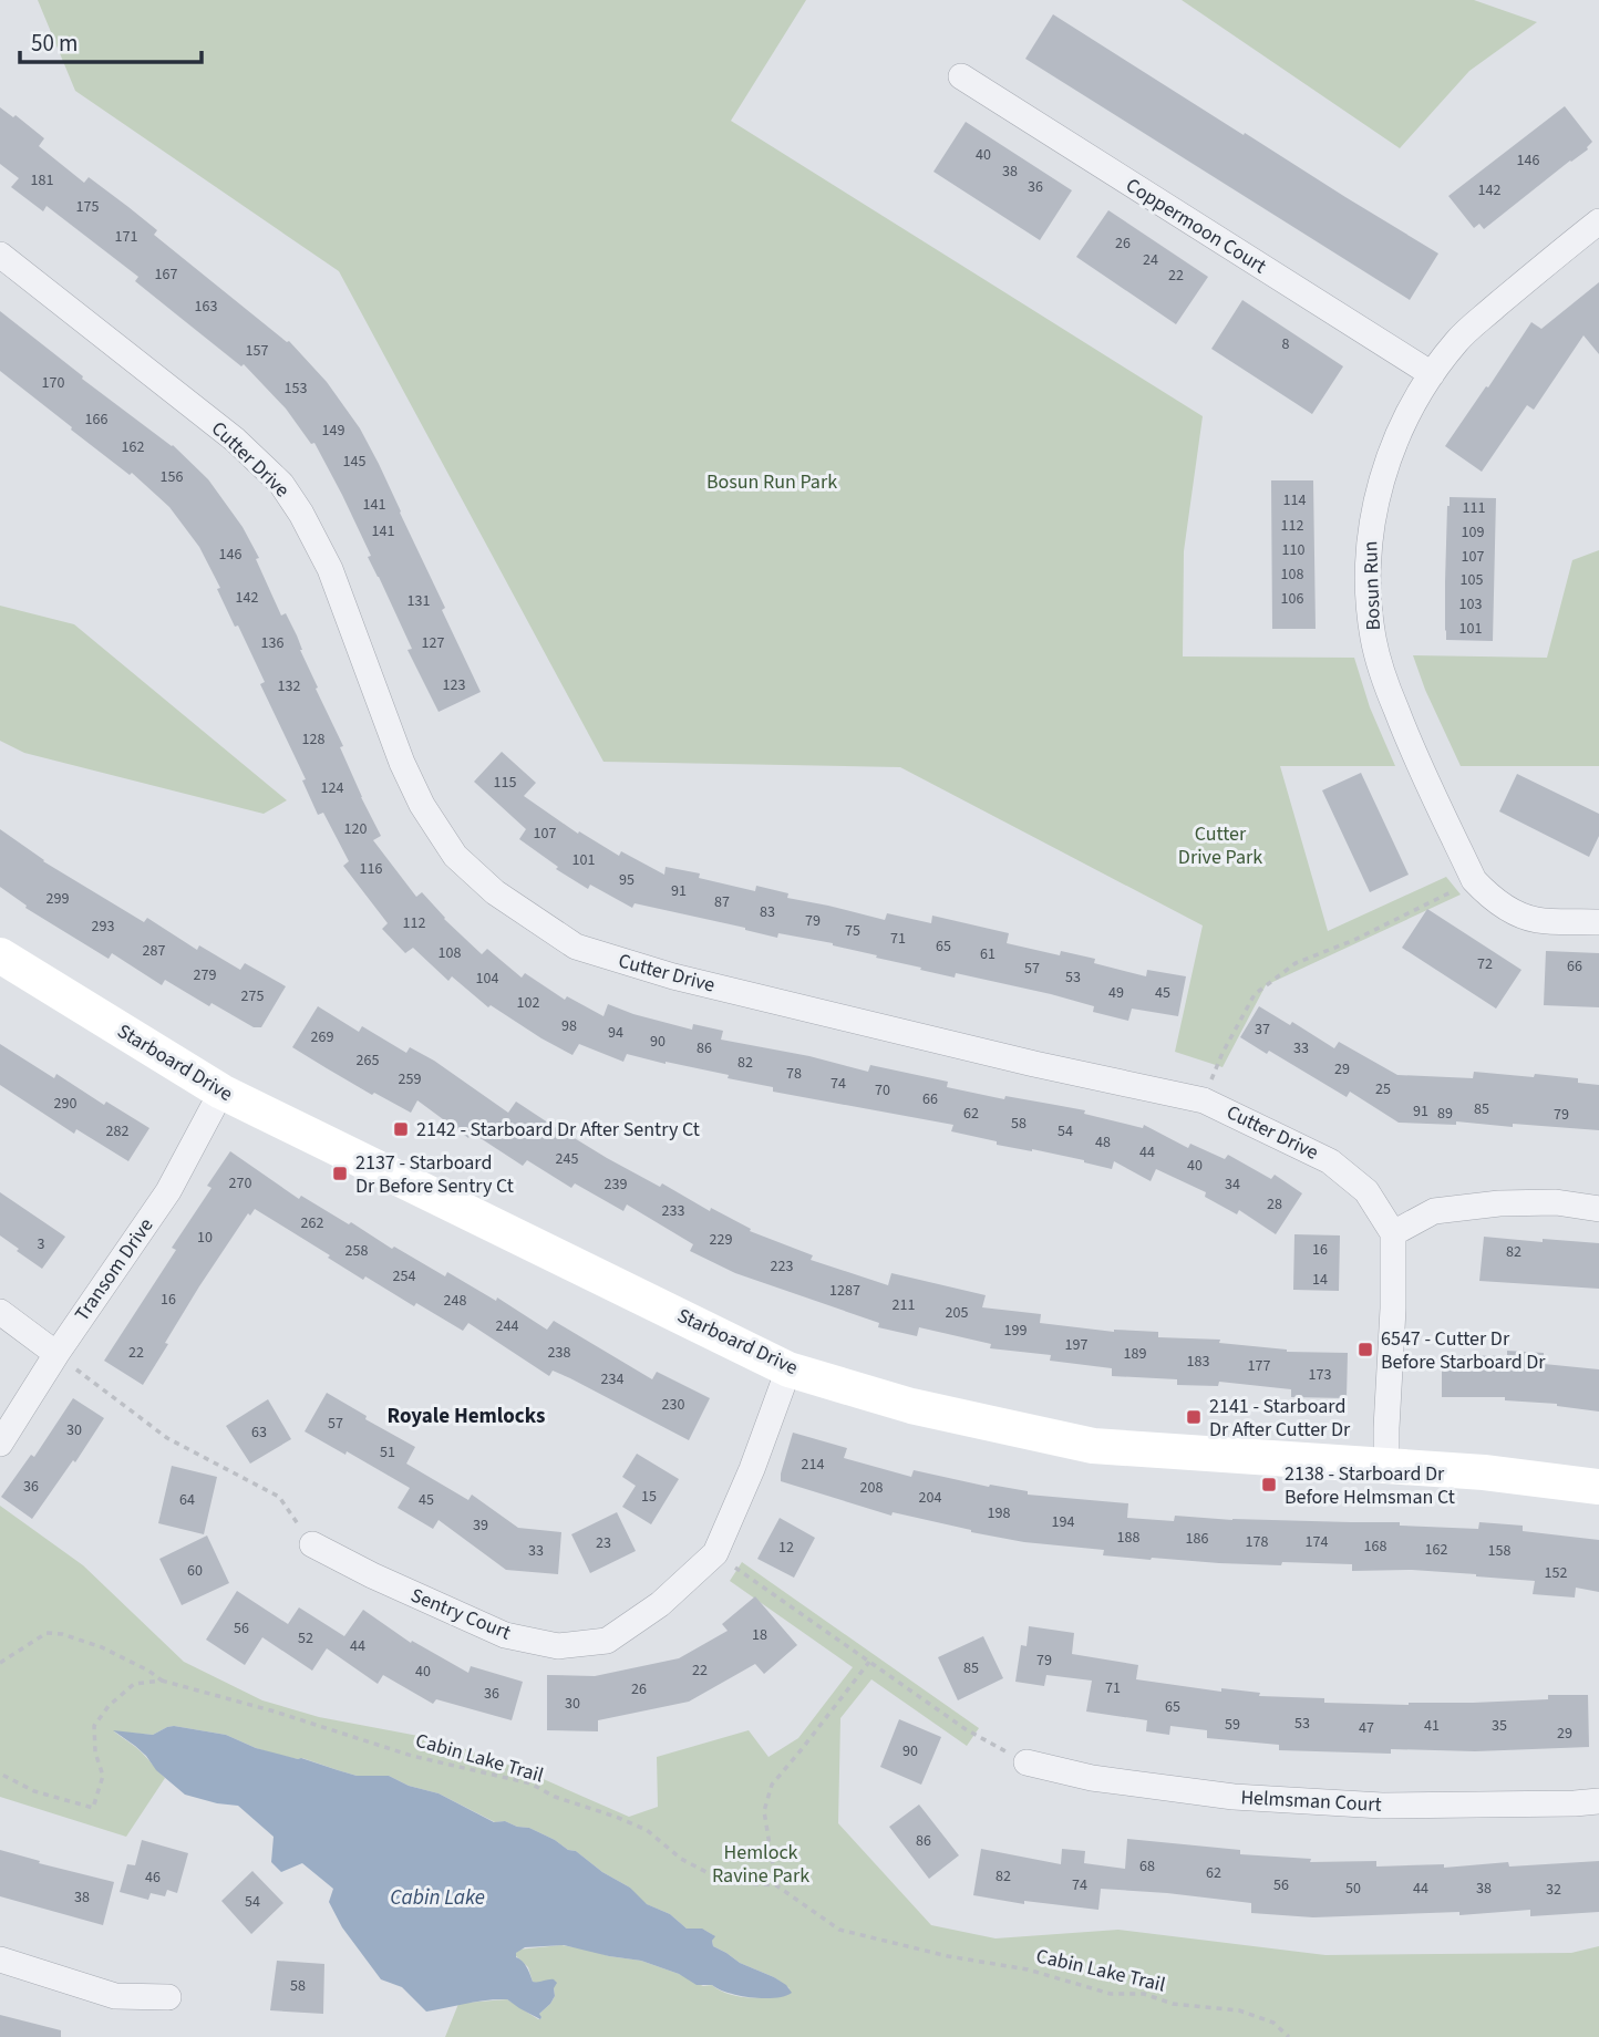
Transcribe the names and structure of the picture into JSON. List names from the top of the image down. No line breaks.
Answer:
{"streets":{"street":["Coppermoon Court","Cutter Drive","Bosun Run","Starboard Drive","Transom Drive","Sentry Court","Helmsman Court"],"path":["Cabin Lake Trail"]},"crossings":[["Coppermoon Court","Bosun Run"],["Starboard Drive","Transom Drive"],["Starboard Drive","Sentry Court"]],"districts":["Royale Hemlocks"],"water":["Cabin Lake"],"parks":["Bosun Run Park","Cutter Drive Park","Hemlock Ravine Park"],"places":{"transit":["2142 - Starboard Dr After Sentry Ct","2137 - Starboard Dr Before Sentry Ct","6547 - Cutter Dr Before Starboard Dr","2141 - Starboard Dr After Cutter Dr","2138 - Starboard Dr Before Helmsman Ct"]},"house_numbers":["40","146","38","181","36","142","175","171","26","24","167","22","163","8","157","170","153","166","149","162","145","156","114","141","111","112","141","109","110","146","107","108","105","142","106","131","103","101","136","127","123","132","128","115","124","120","107","101","116","95","91","299","87","83","79","112","293","75","71","65","287","108","61","72","66","57","279","53","104","49","45","275","102","98","37","94","269","90","86","33","265","82","29","78","259","74","25","70","66","290","85","91","62","89","79","58","282","54","48","44","245","40","270","239","34","28","233","262","10","229","3","16","258","82","223","254","14","1287","16","248","211","205","244","199","197","22","238","189","183","177","173","234","230","57","30","63","51","214","36","208","15","204","64","45","198","194","39","188","186","178","174","23","168","12","162","33","158","60","152","56","18","52","44","79","85","22","40","71","26","36","30","65","53","59","41","35","47","29","90","86","68","62","82","46","74","56","50","44","38","32","38","54","58"],"scale_bar":"50 m"}
